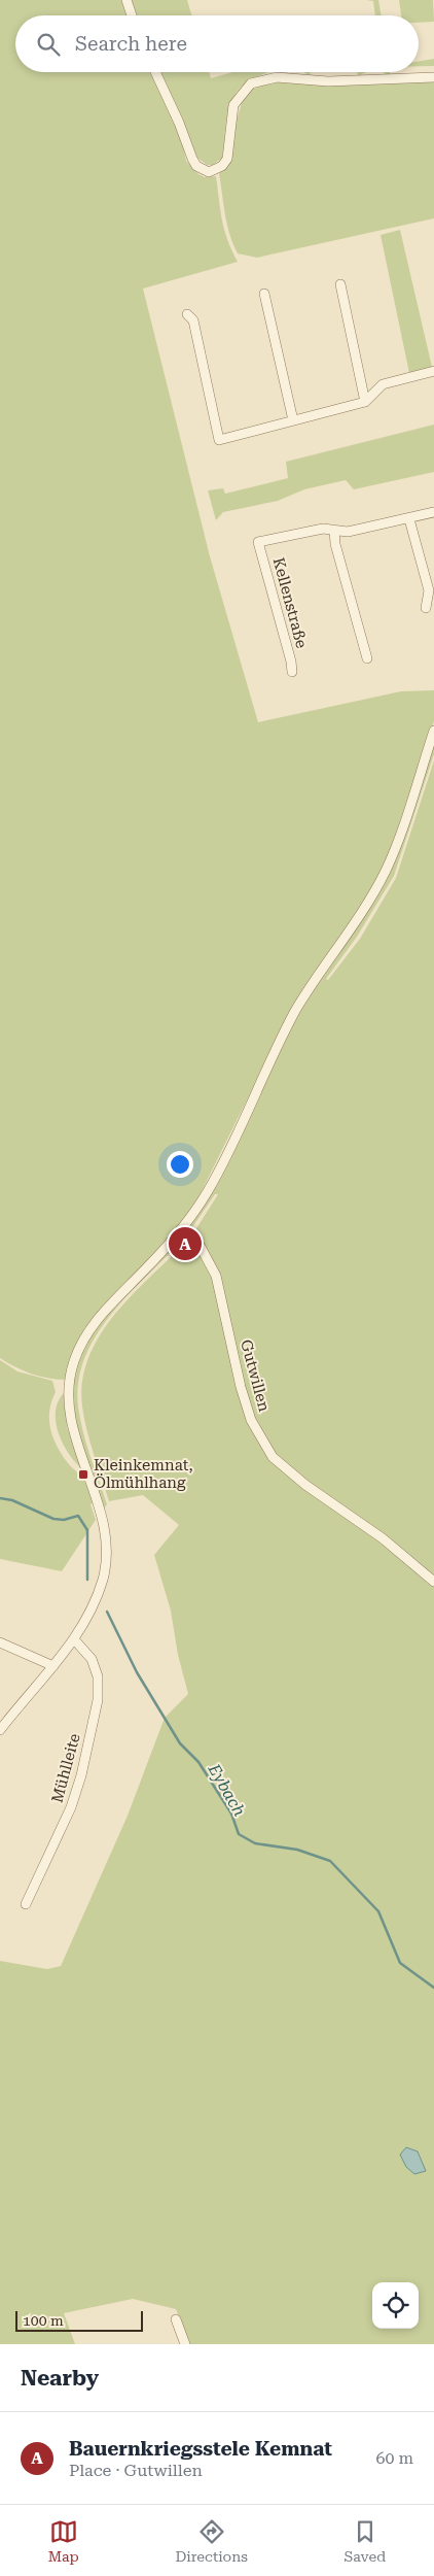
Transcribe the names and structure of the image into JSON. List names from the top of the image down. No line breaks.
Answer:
{"streets":{"street":["Kellenstraße","Gutwillen","Mühlleite"]},"water":["Eybach"],"places":{"transit":["Kleinkemnat, Ölmühlhang"]},"scale_bar":"100 m","page":{"search":"Search here","pins":"A","scale":"100 m","heading":"Nearby","list":[{"mark":"A","name":"Bauernkriegsstele Kemnat","note":"Place · Gutwillen","value":"60 m"}],"nav":["Map","Directions","Saved"]}}
